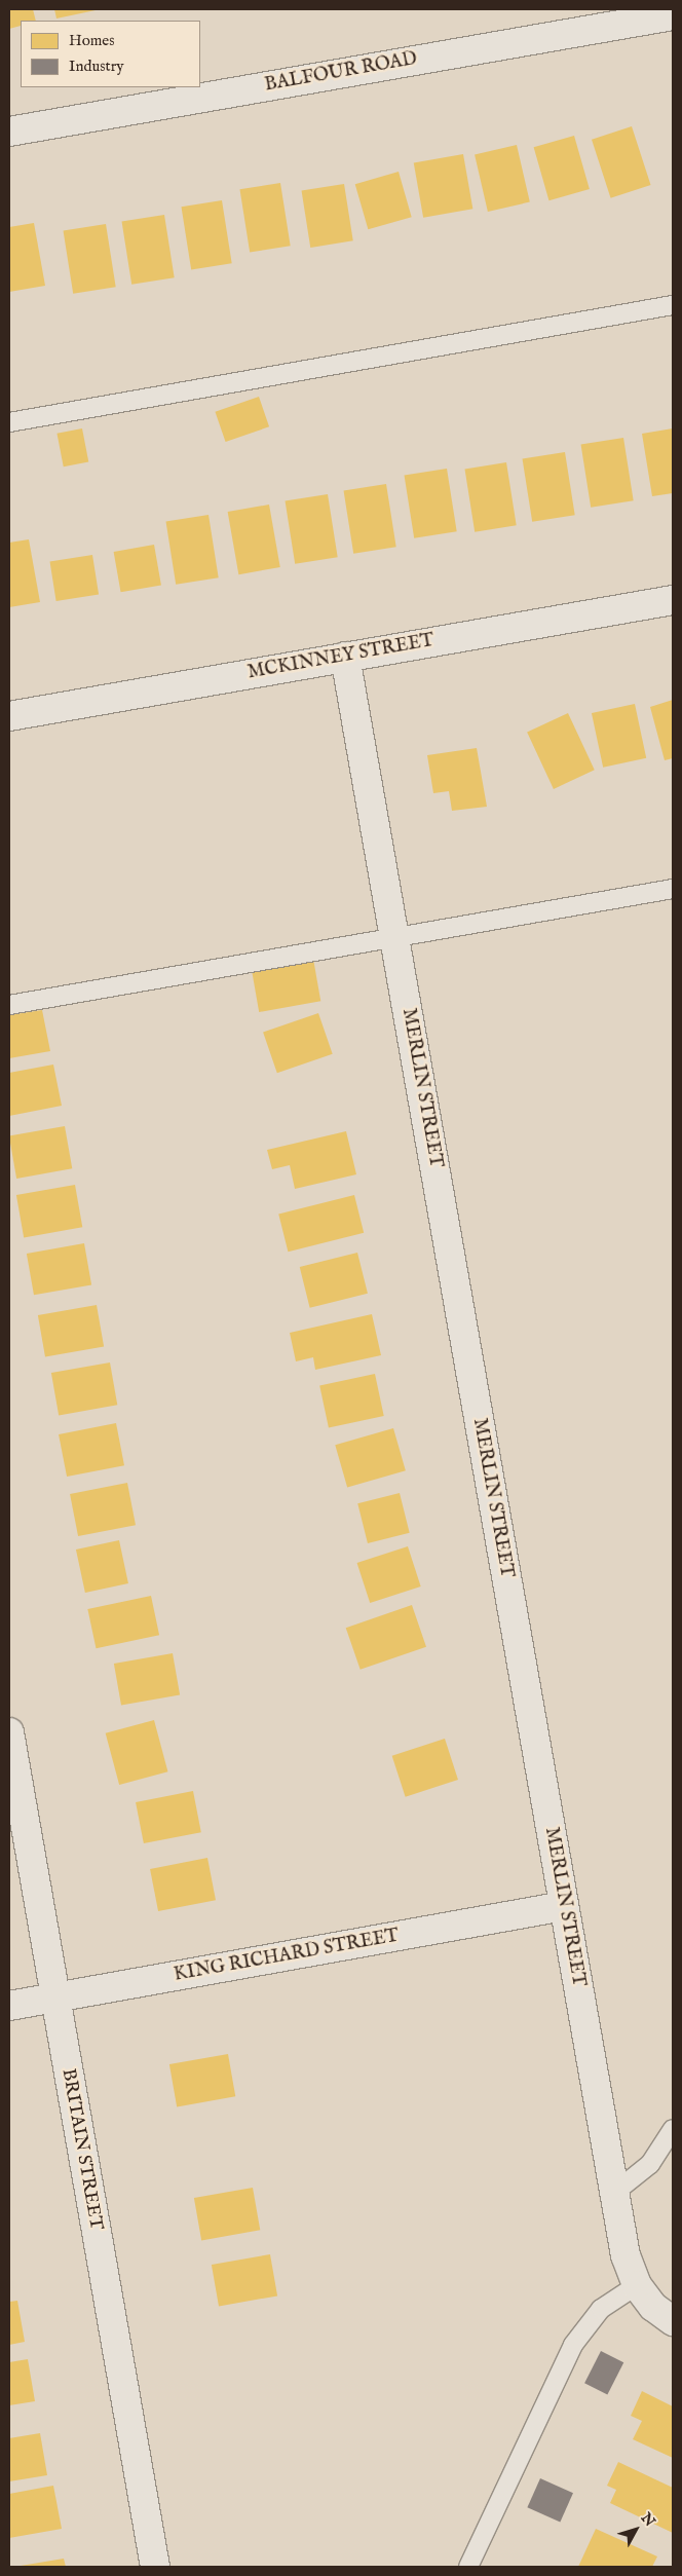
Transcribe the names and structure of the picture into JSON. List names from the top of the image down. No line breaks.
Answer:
{"streets":{"street":["BALFOUR ROAD","MCKINNEY STREET","MERLIN STREET","KING RICHARD STREET","BRITAIN STREET"]},"crossings":[["MCKINNEY STREET","MERLIN STREET"],["MERLIN STREET","KING RICHARD STREET"],["KING RICHARD STREET","BRITAIN STREET"]],"legend":["Homes","Industry"],"north":"top right"}
